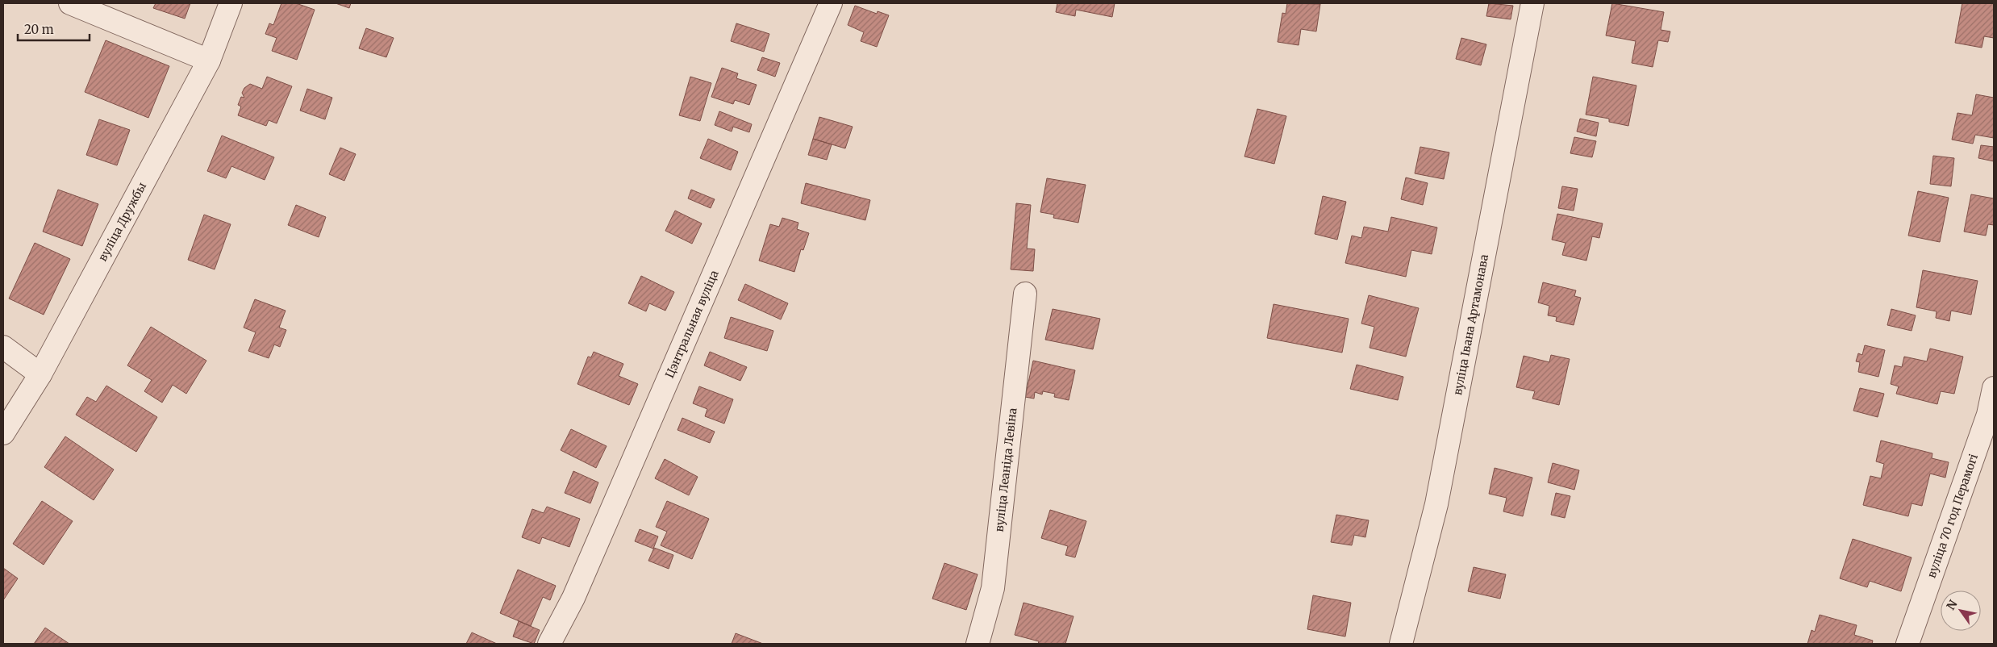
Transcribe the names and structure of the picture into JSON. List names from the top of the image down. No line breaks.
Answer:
{"streets":{"street":["вуліца Дружбы","Цэнтральная вуліца","вуліца Івана Артамонава","вуліца Леаніда Левіна","вуліца 70 год Перамогі"]},"scale_bar":"20 m","north":"top left"}
